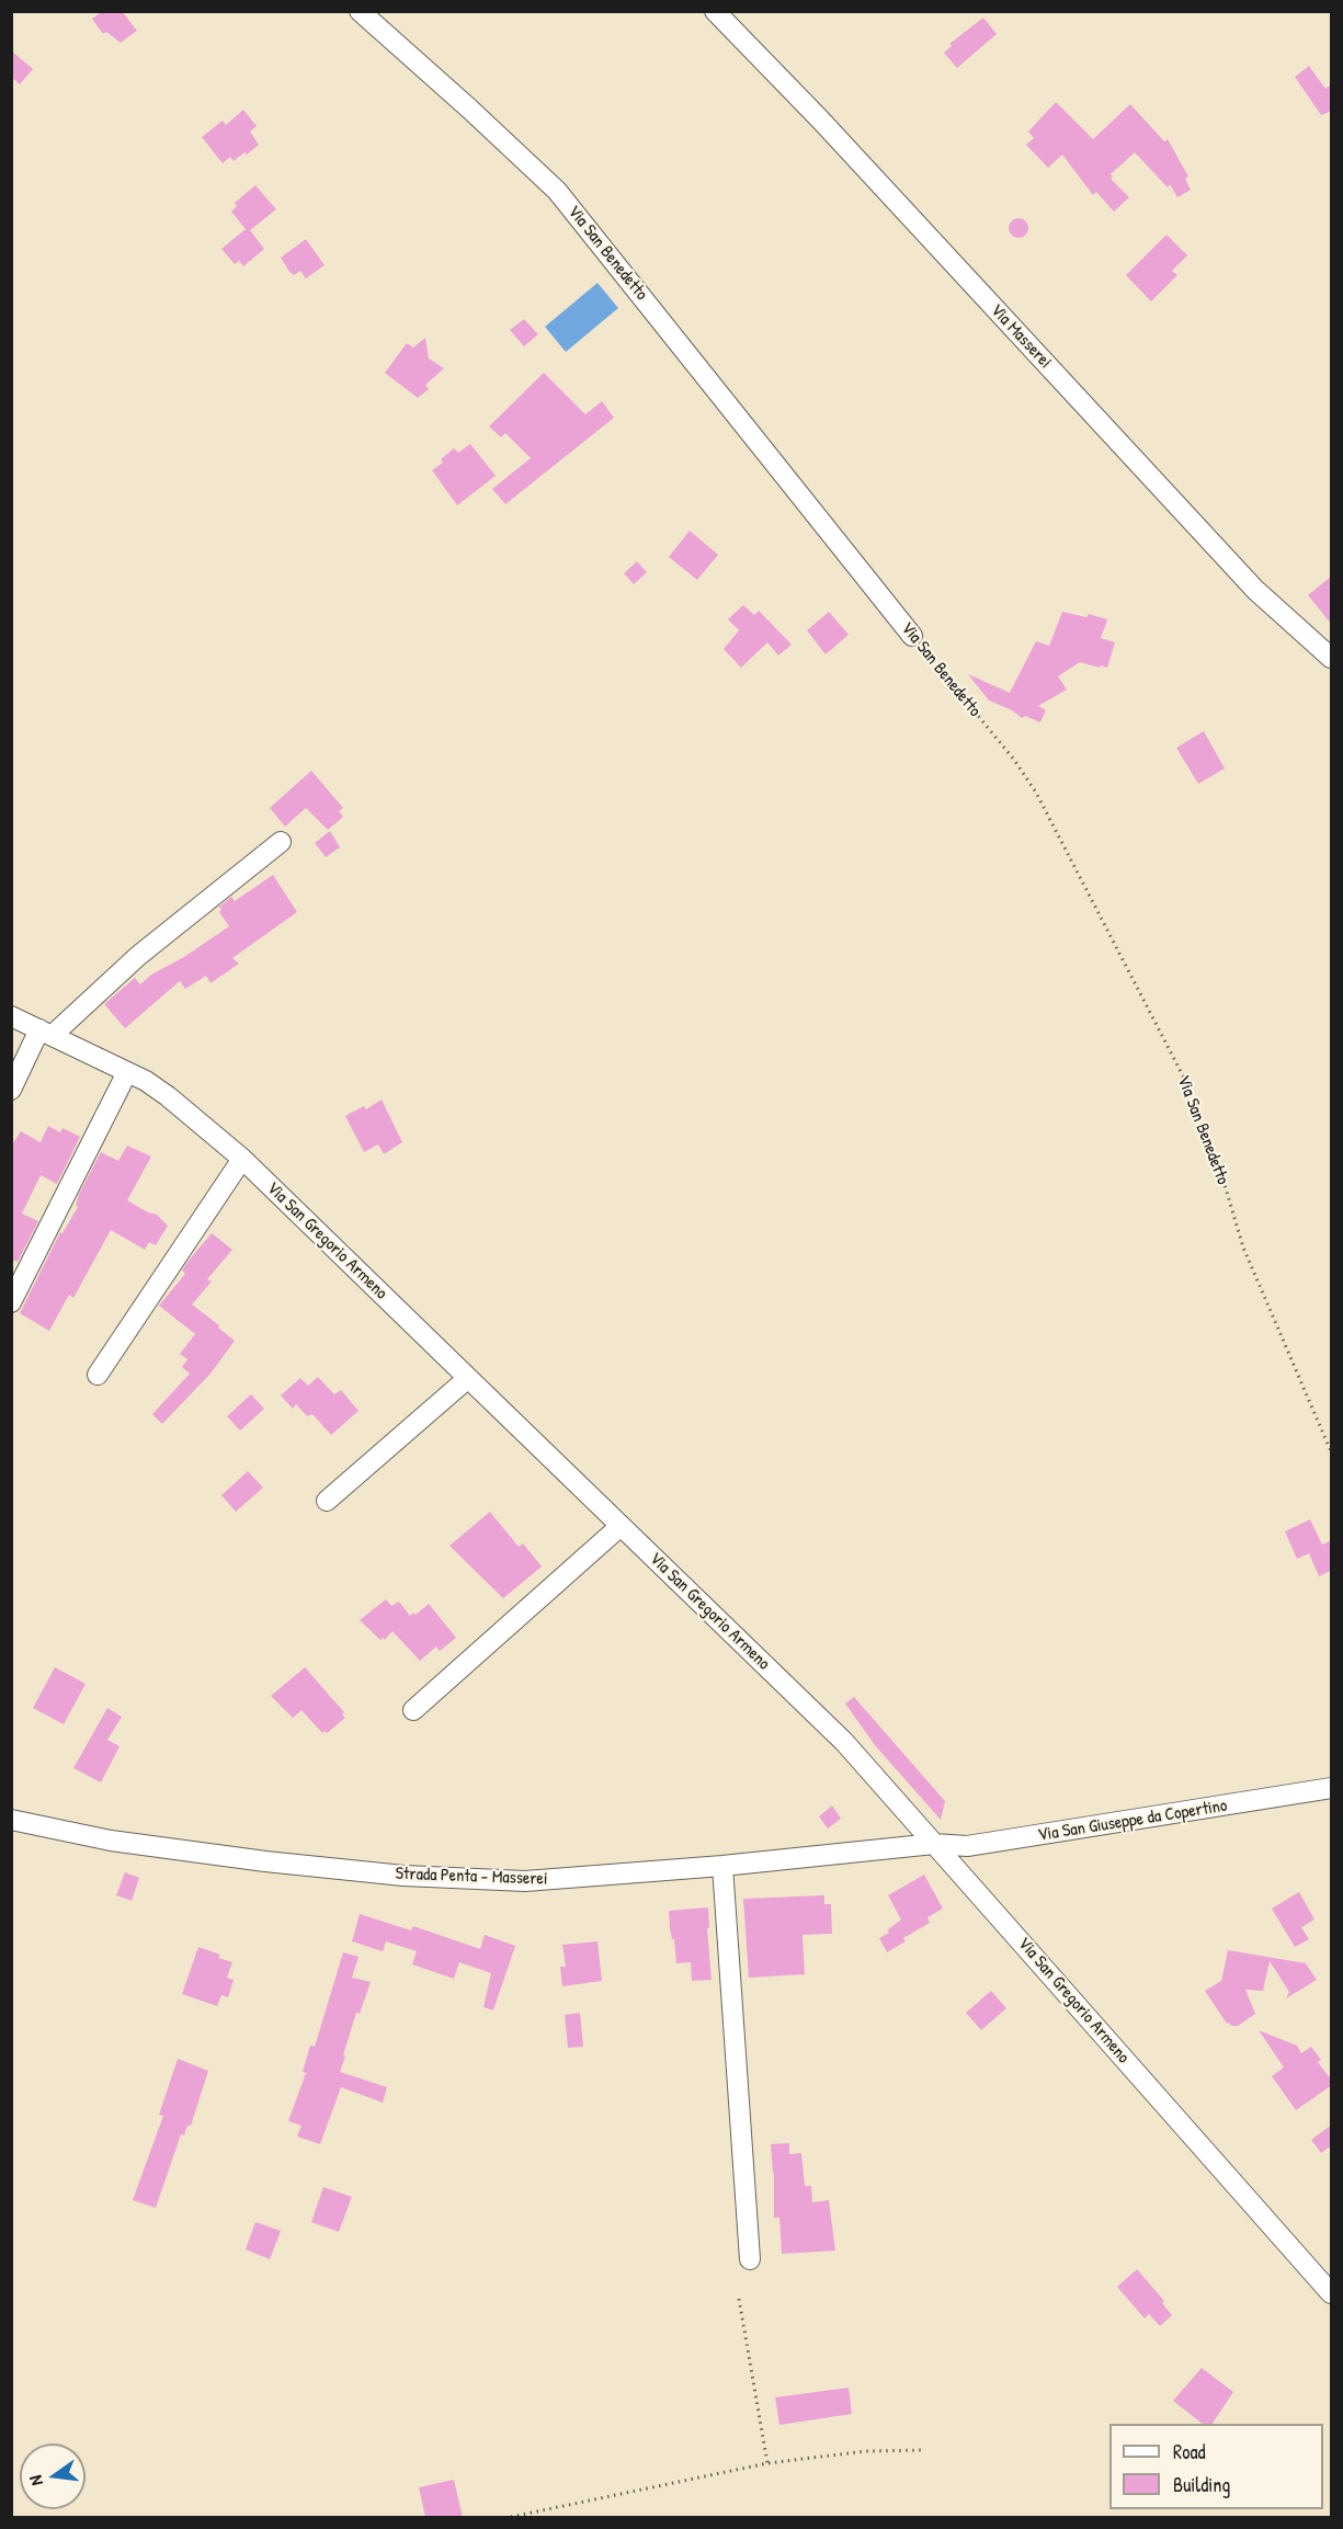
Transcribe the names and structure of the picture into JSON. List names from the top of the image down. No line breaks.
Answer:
{"streets":{"street":["Via San Benedetto","Via Masserei","Via San Gregorio Armeno","Via San Giuseppe da Copertino","Strada Penta - Masserei"]},"crossings":[["Via San Gregorio Armeno","Via San Giuseppe da Copertino"],["Via San Gregorio Armeno","Strada Penta - Masserei"],["Via San Giuseppe da Copertino","Strada Penta - Masserei"]],"legend":["Road","Building"],"north":"left"}
